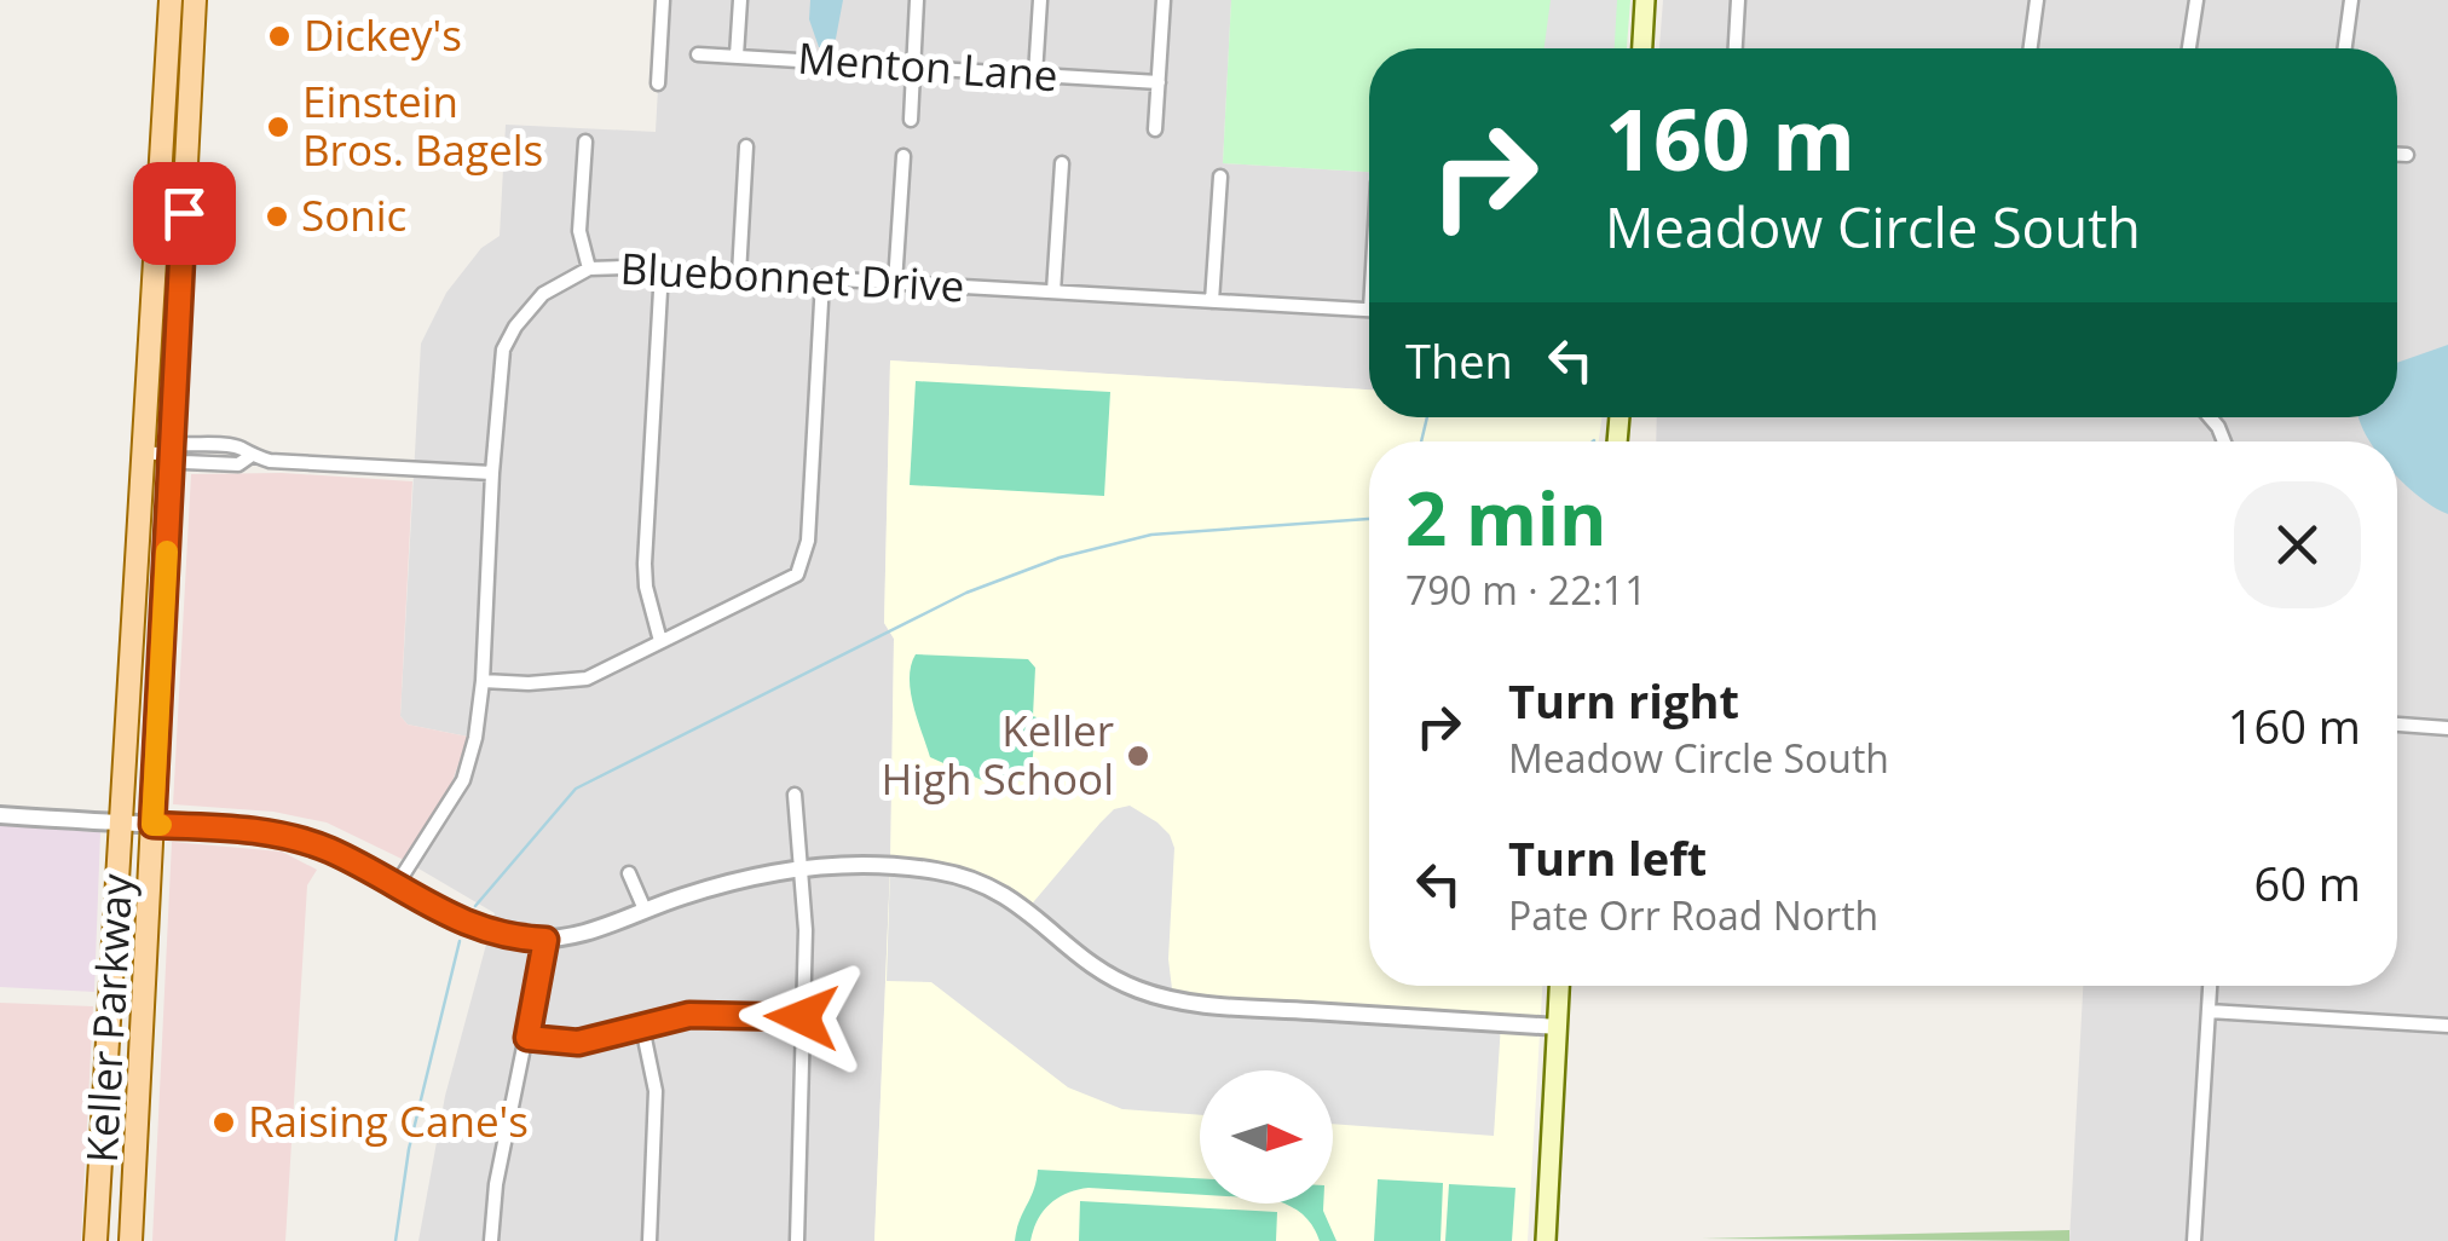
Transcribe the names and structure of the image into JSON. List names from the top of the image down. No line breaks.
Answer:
{"streets":{"main road":["Keller Parkway"],"street":["Menton Lane","Bluebonnet Drive"]},"places":["Dickey's","Einstein Bros. Bagels","Sonic","Keller High School","Raising Cane's"],"north":"right","page":{"turn":["160 m","Meadow Circle South"],"then":"Then","heading":["2 min","790 m · 22:11"],"list":[{"name":"Turn right","note":"Meadow Circle South","value":"160 m"},{"name":"Turn left","note":"Pate Orr Road North","value":"60 m"}]}}
